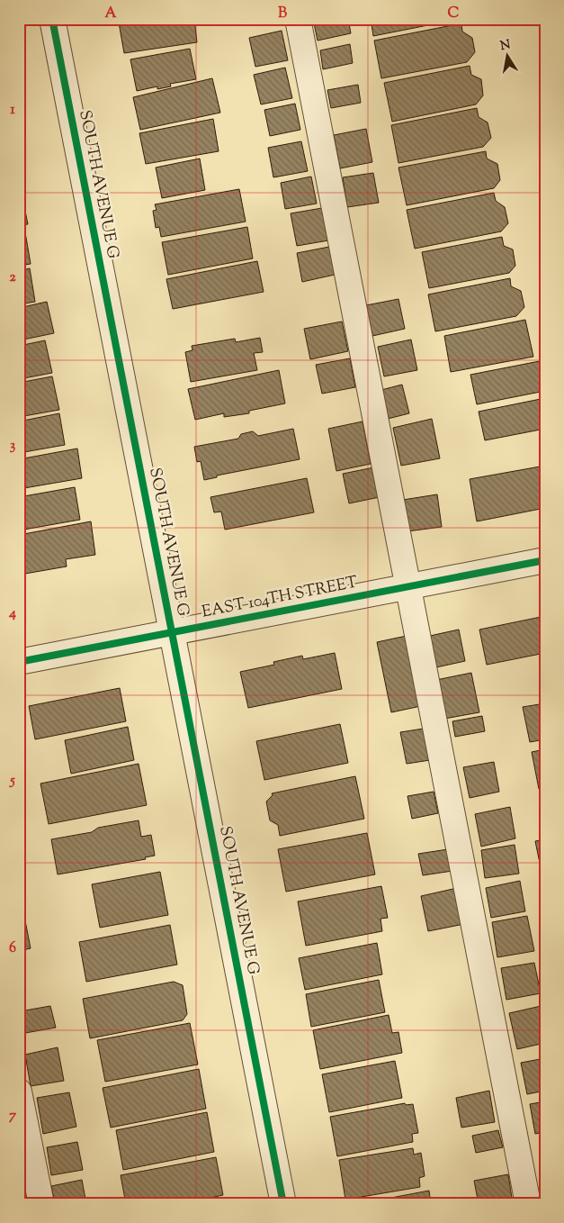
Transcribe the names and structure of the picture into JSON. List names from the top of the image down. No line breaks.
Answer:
{"streets":{"street":["SOUTH AVENUE G","EAST 104TH STREET"]},"crossings":[["SOUTH AVENUE G","EAST 104TH STREET"]],"north":"top","grid":{"columns":["A","B","C"],"rows":["1","2","3","4","5","6","7"]}}
